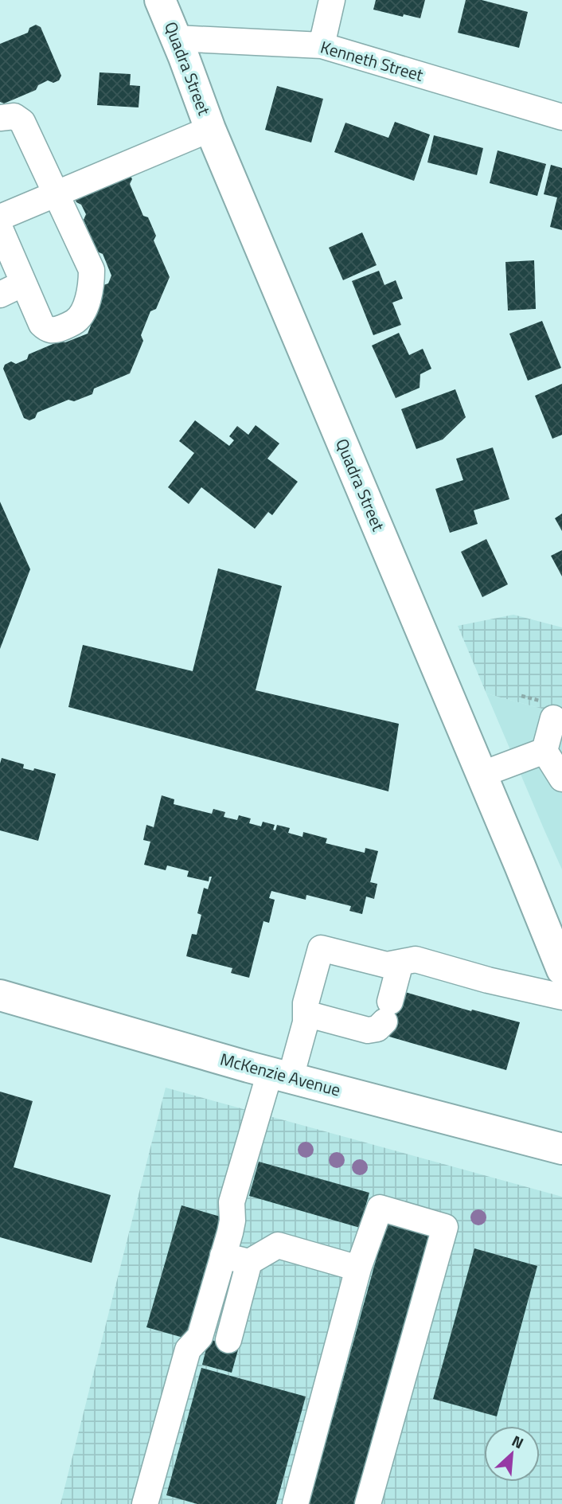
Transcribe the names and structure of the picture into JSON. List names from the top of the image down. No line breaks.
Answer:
{"streets":{"main road":["Quadra Street","McKenzie Avenue"],"street":["Kenneth Street"]},"crossings":[["Kenneth Street","Quadra Street"]],"north":"top right"}
